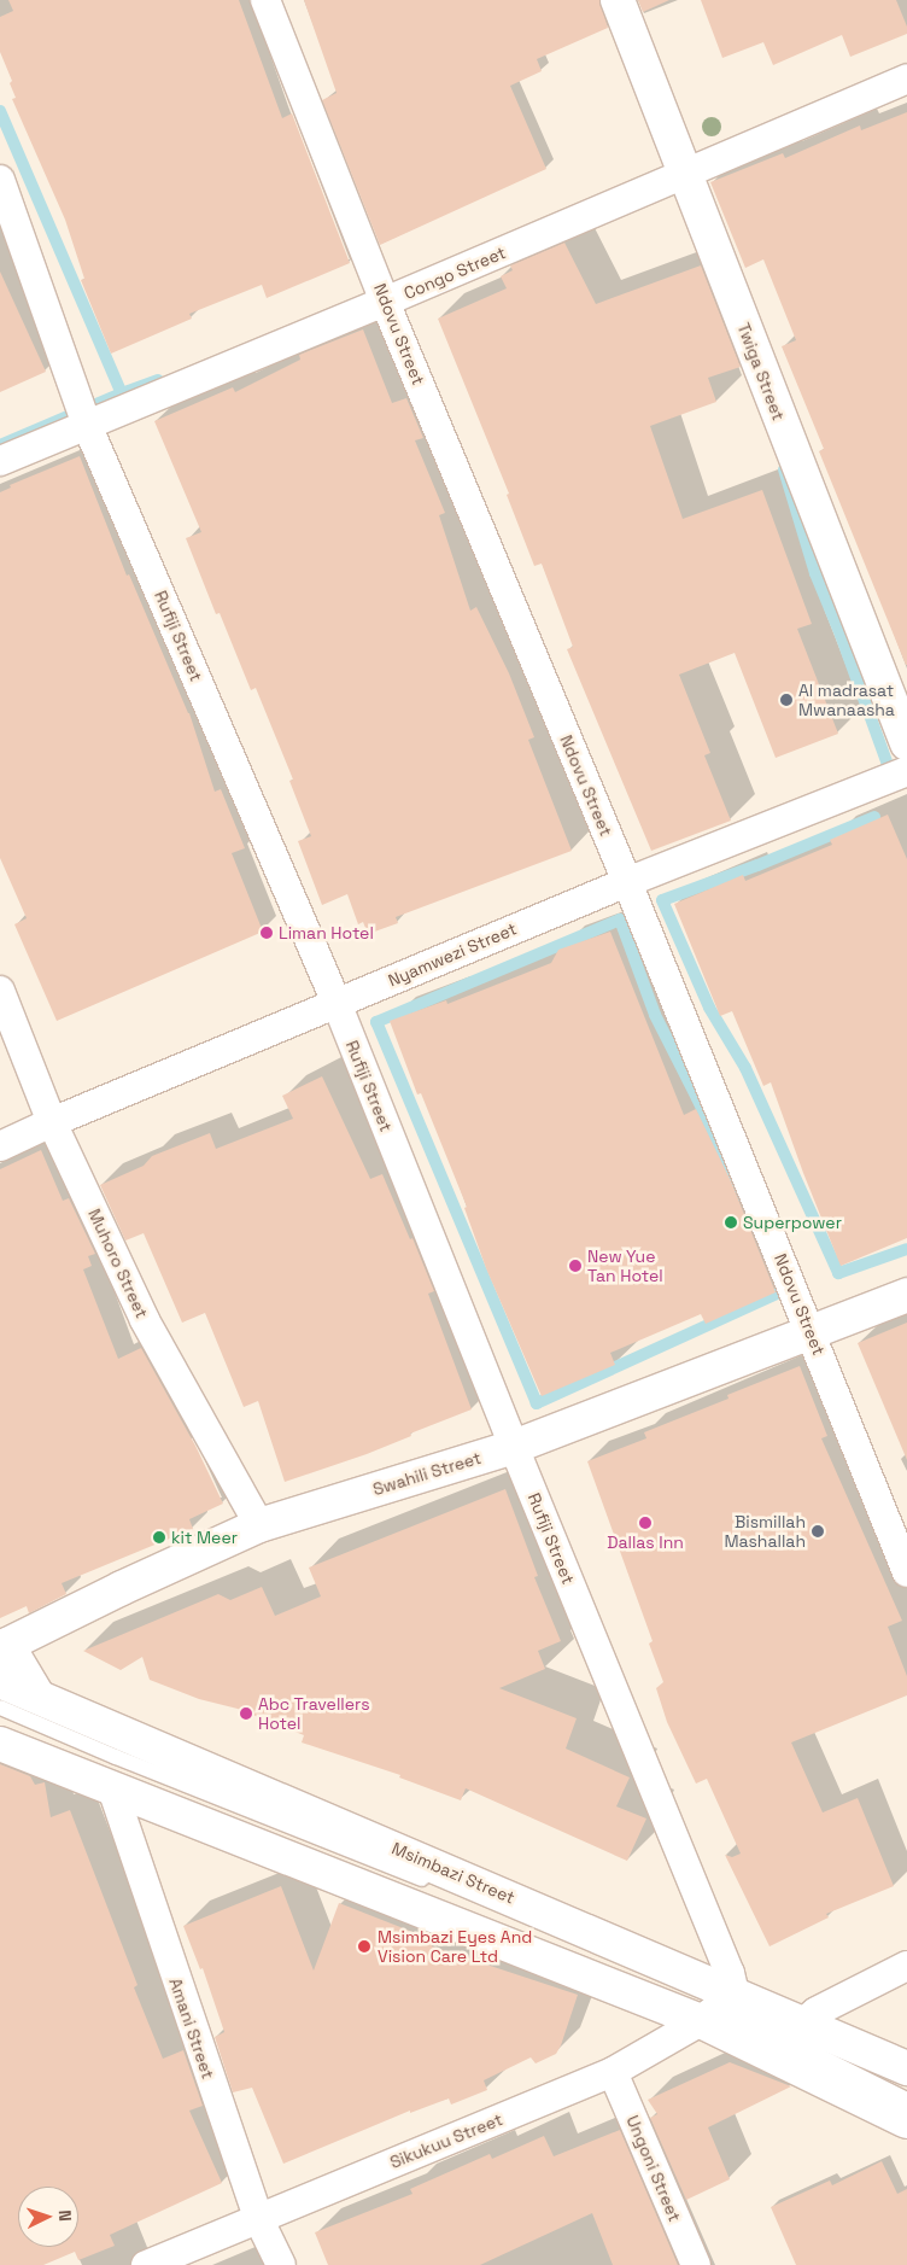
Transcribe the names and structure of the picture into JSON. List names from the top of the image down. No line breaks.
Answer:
{"streets":{"street":["Congo Street","Ndovu Street","Twiga Street","Rufiji Street","Nyamwezi Street","Muhoro Street","Swahili Street","Msimbazi Street","Amani Street","Sikukuu Street","Ungoni Street"]},"crossings":[["Congo Street","Ndovu Street"],["Congo Street","Twiga Street"],["Congo Street","Rufiji Street"],["Ndovu Street","Nyamwezi Street"],["Ndovu Street","Swahili Street"],["Rufiji Street","Nyamwezi Street"],["Rufiji Street","Swahili Street"],["Rufiji Street","Msimbazi Street"],["Rufiji Street","Sikukuu Street"],["Nyamwezi Street","Muhoro Street"],["Muhoro Street","Swahili Street"],["Swahili Street","Msimbazi Street"],["Msimbazi Street","Amani Street"],["Msimbazi Street","Sikukuu Street"],["Amani Street","Sikukuu Street"],["Sikukuu Street","Ungoni Street"]],"places":["Al madrasat Mwanaasha","Liman Hotel","Superpower","New Yue Tan Hotel","Dallas Inn","Bismillah Mashallah","kit Meer","Abc Travellers Hotel","Msimbazi Eyes And Vision Care Ltd"],"north":"right"}
